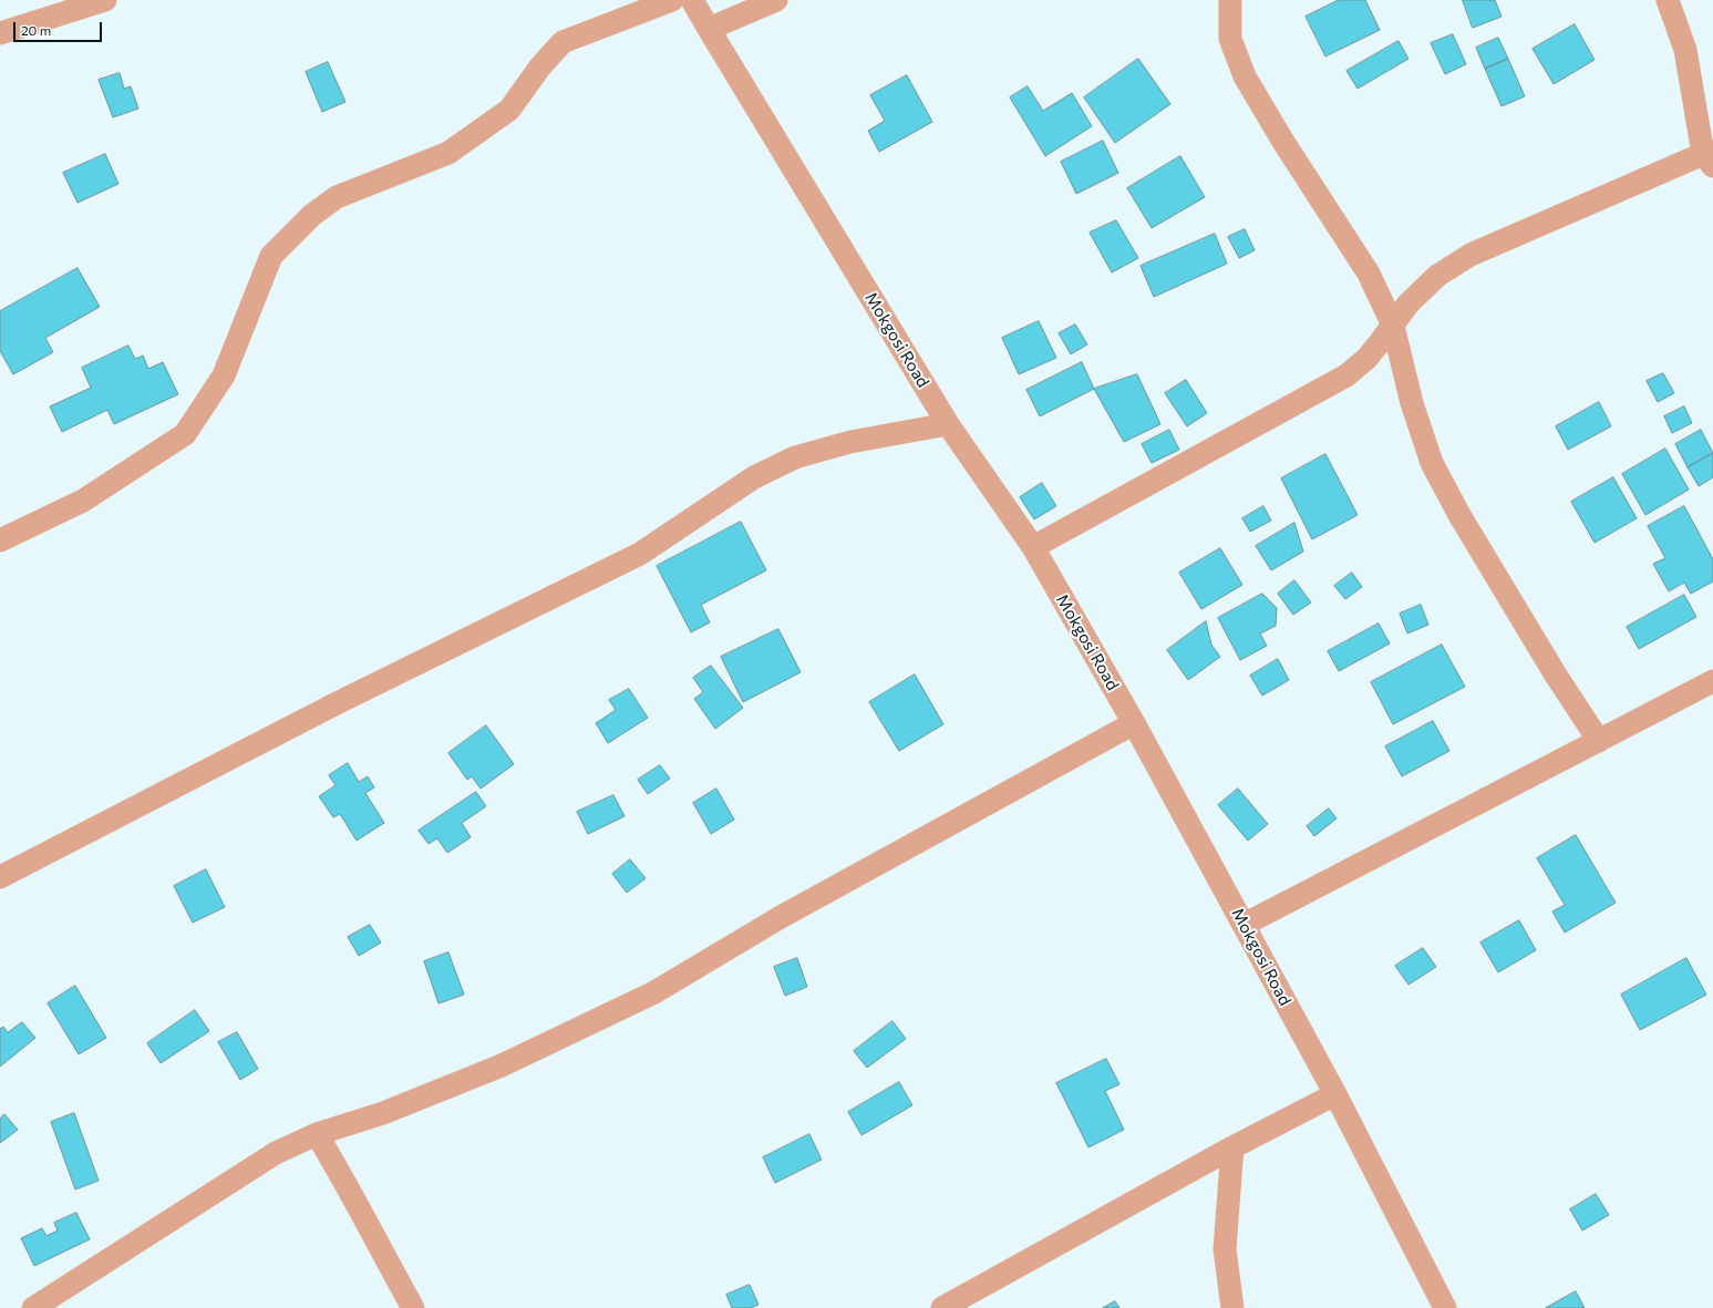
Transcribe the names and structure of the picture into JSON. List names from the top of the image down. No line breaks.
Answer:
{"streets":{"street":["Mokgosi Road"]},"scale_bar":"20 m"}
